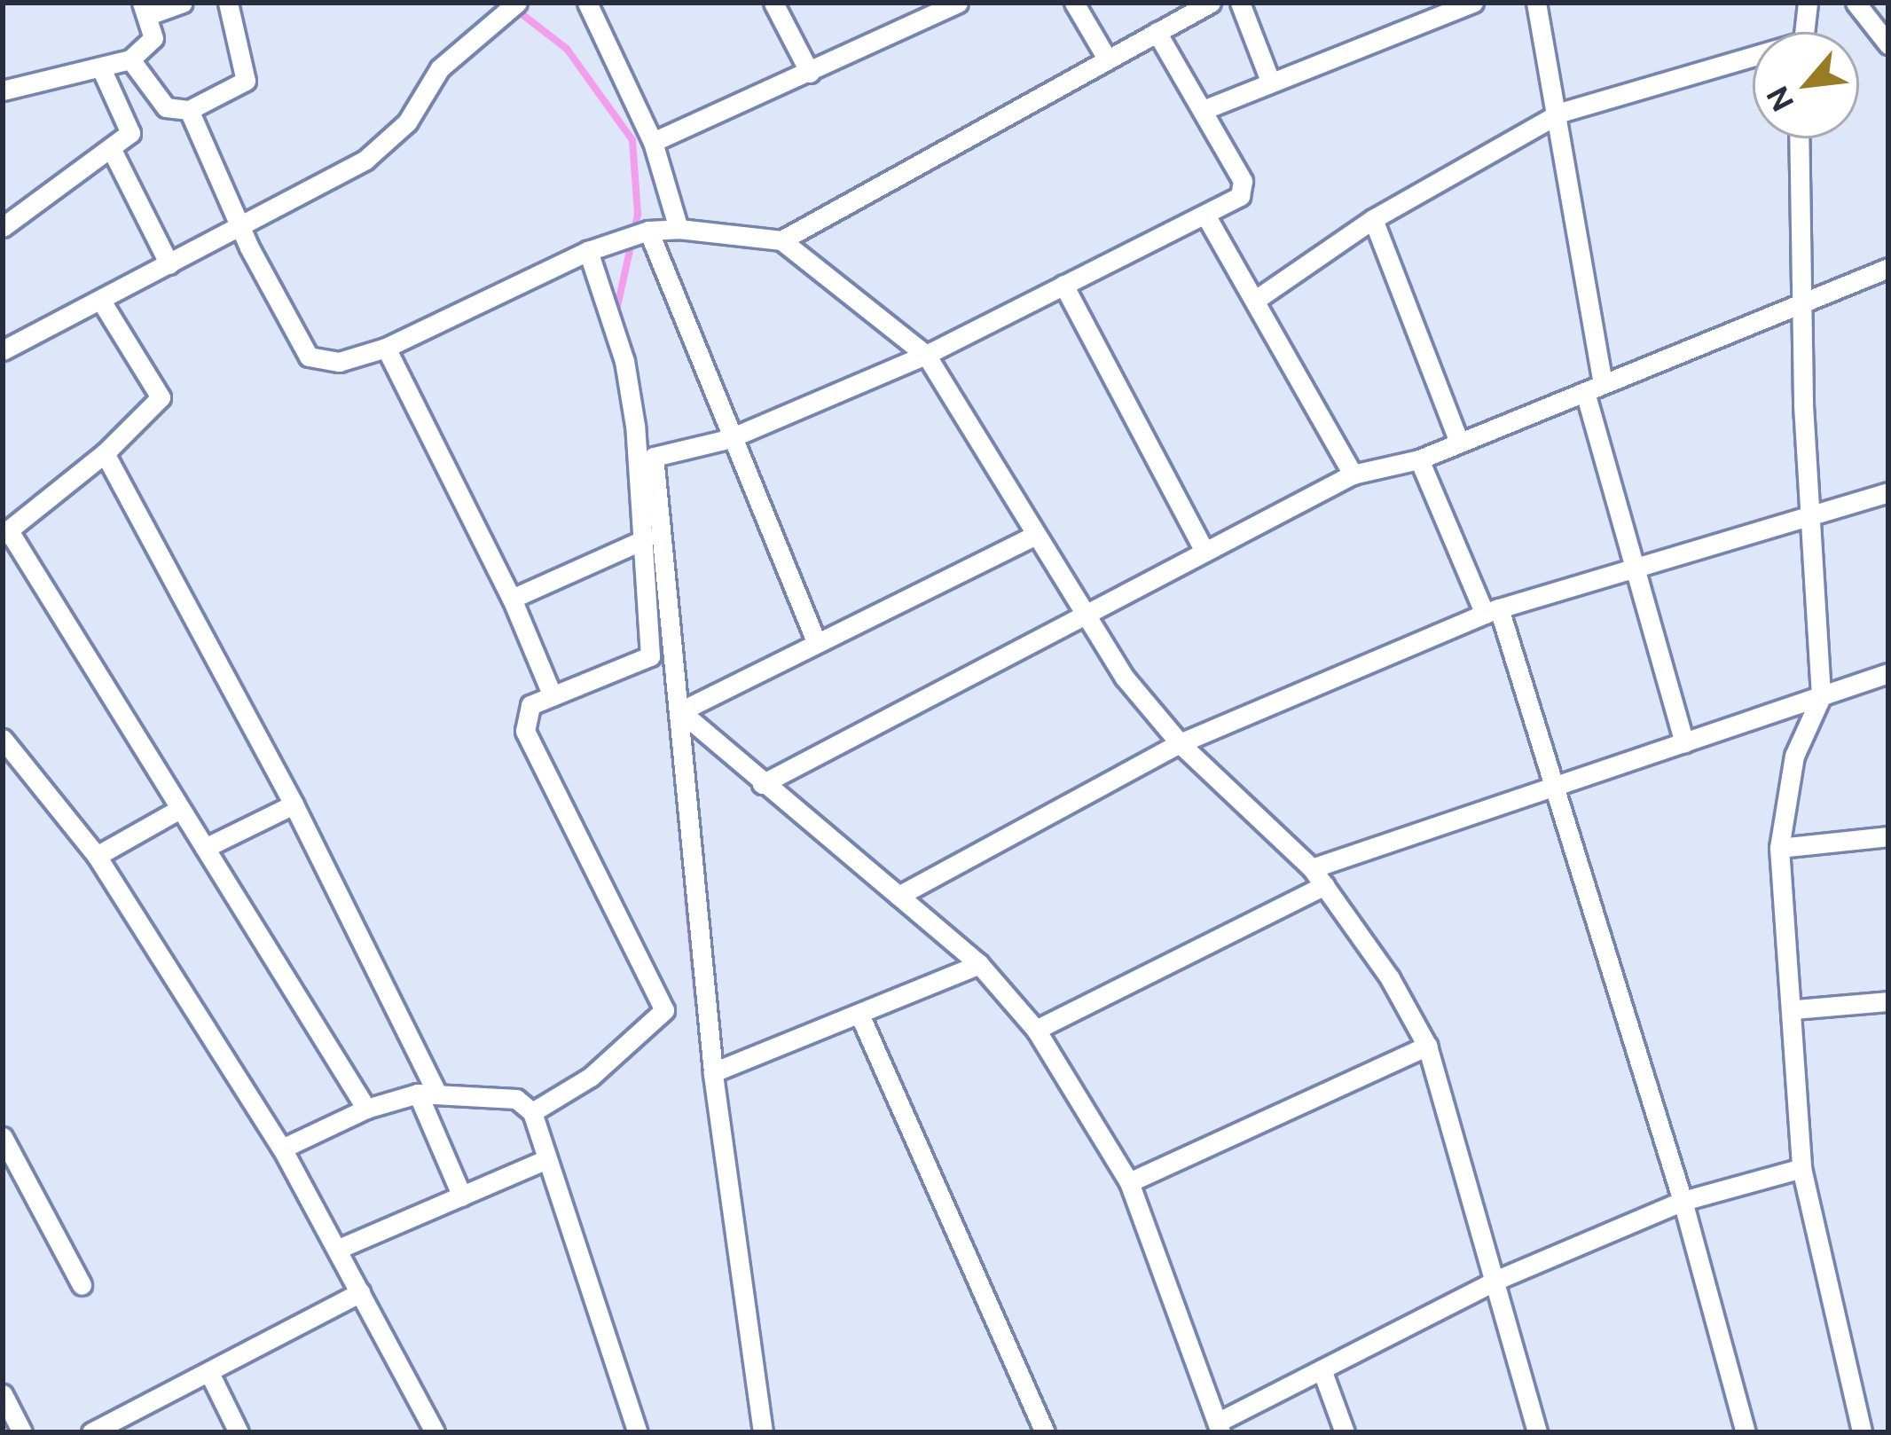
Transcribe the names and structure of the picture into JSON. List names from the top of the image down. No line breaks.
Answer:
{"north":"bottom left"}
